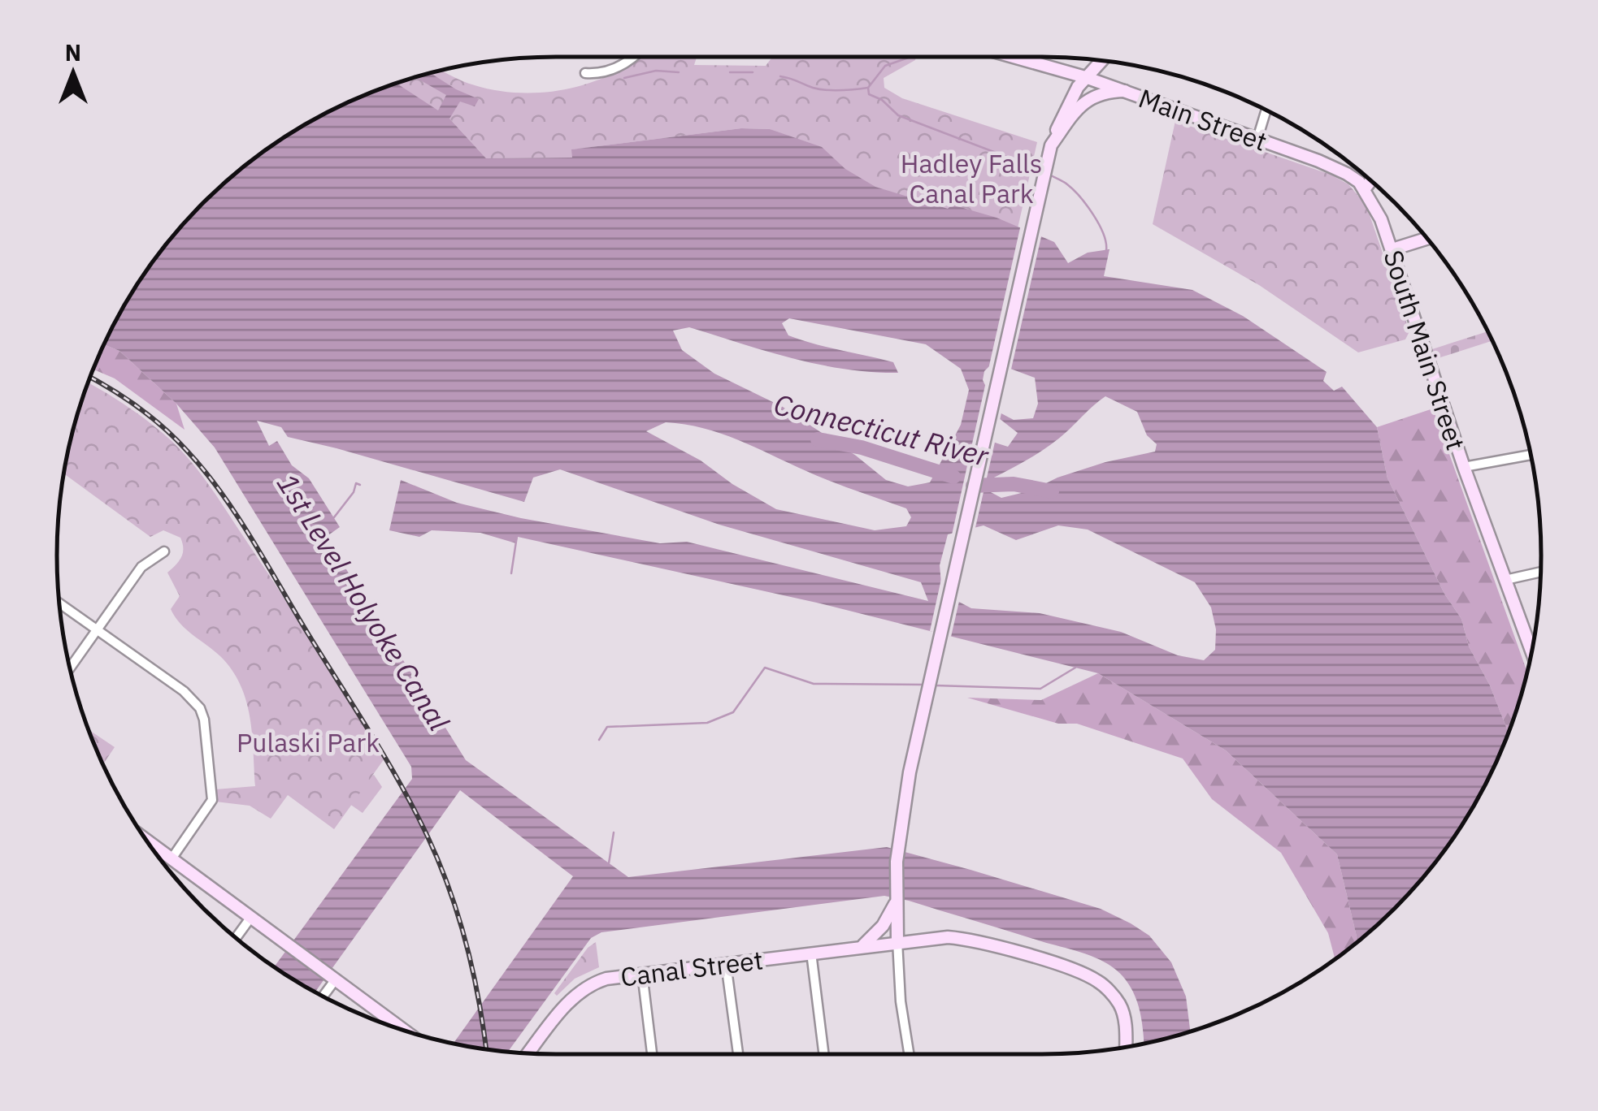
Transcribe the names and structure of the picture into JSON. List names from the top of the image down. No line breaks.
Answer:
{"streets":{"main road":["Main Street","South Main Street","Canal Street"]},"crossings":[["Main Street","South Main Street"]],"water":["Connecticut River","1st Level Holyoke Canal"],"parks":["Hadley Falls Canal Park","Pulaski Park"],"north":"top"}
